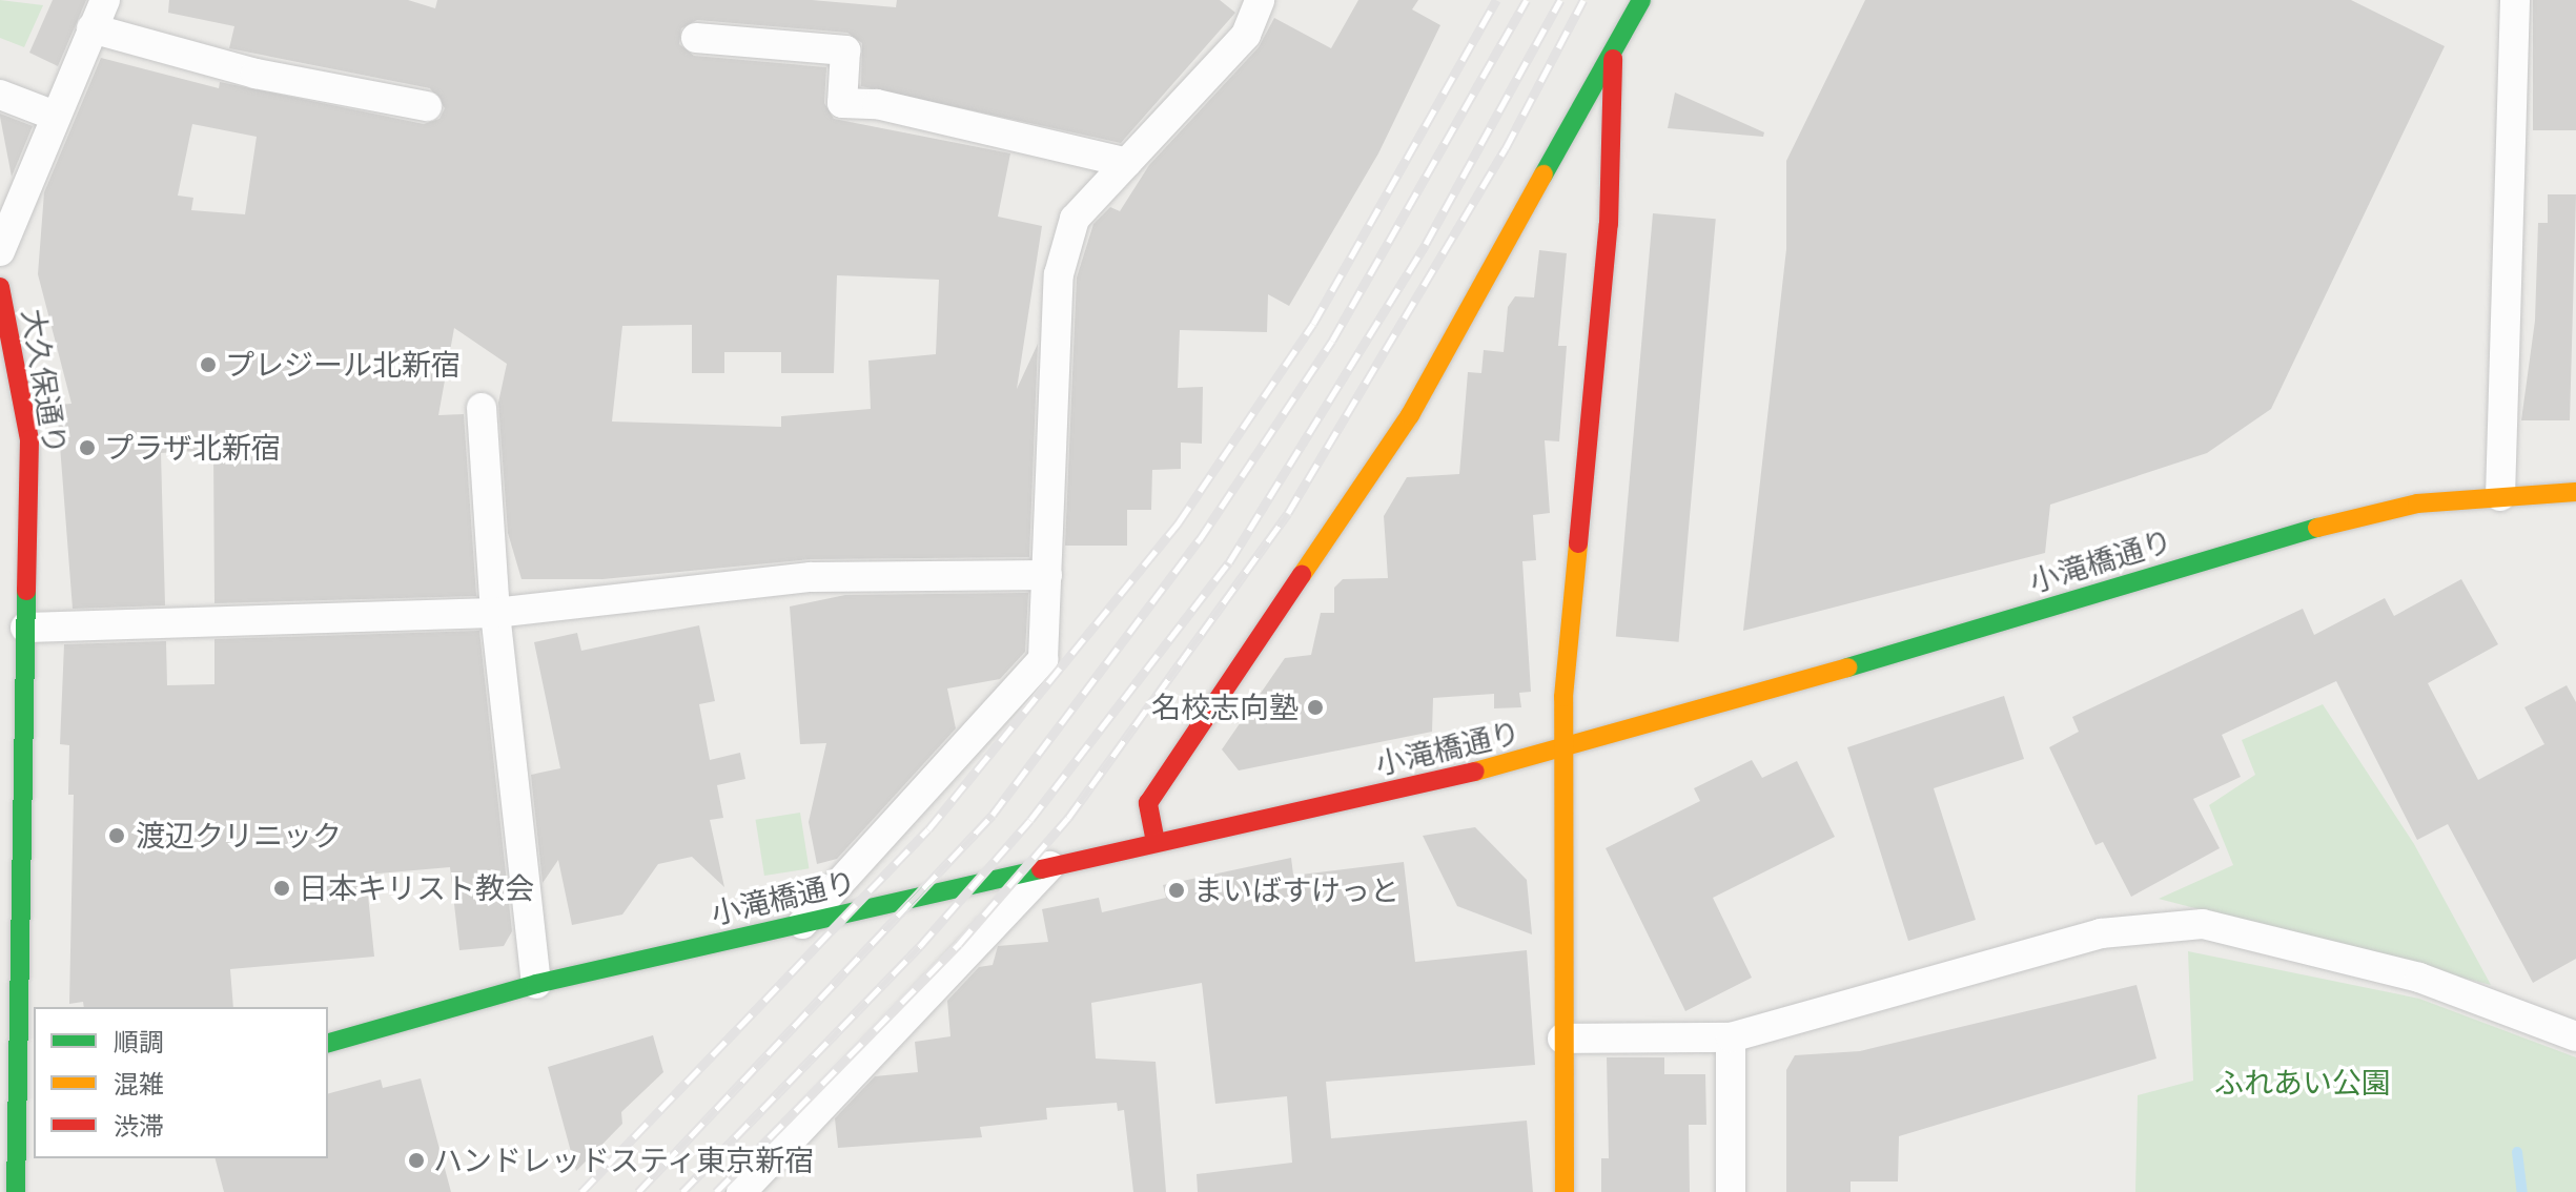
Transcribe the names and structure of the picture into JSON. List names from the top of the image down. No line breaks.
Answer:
{"streets":{"street":["大久保通り","小滝橋通り"]},"parks":["ふれあい公園"],"places":["プレジール北新宿","プラザ北新宿","名校志向塾","渡辺クリニック","日本キリスト教会","まいばすけっと","ハンドレッドスティ東京新宿"],"legend":["順調","混雑","渋滞"]}
